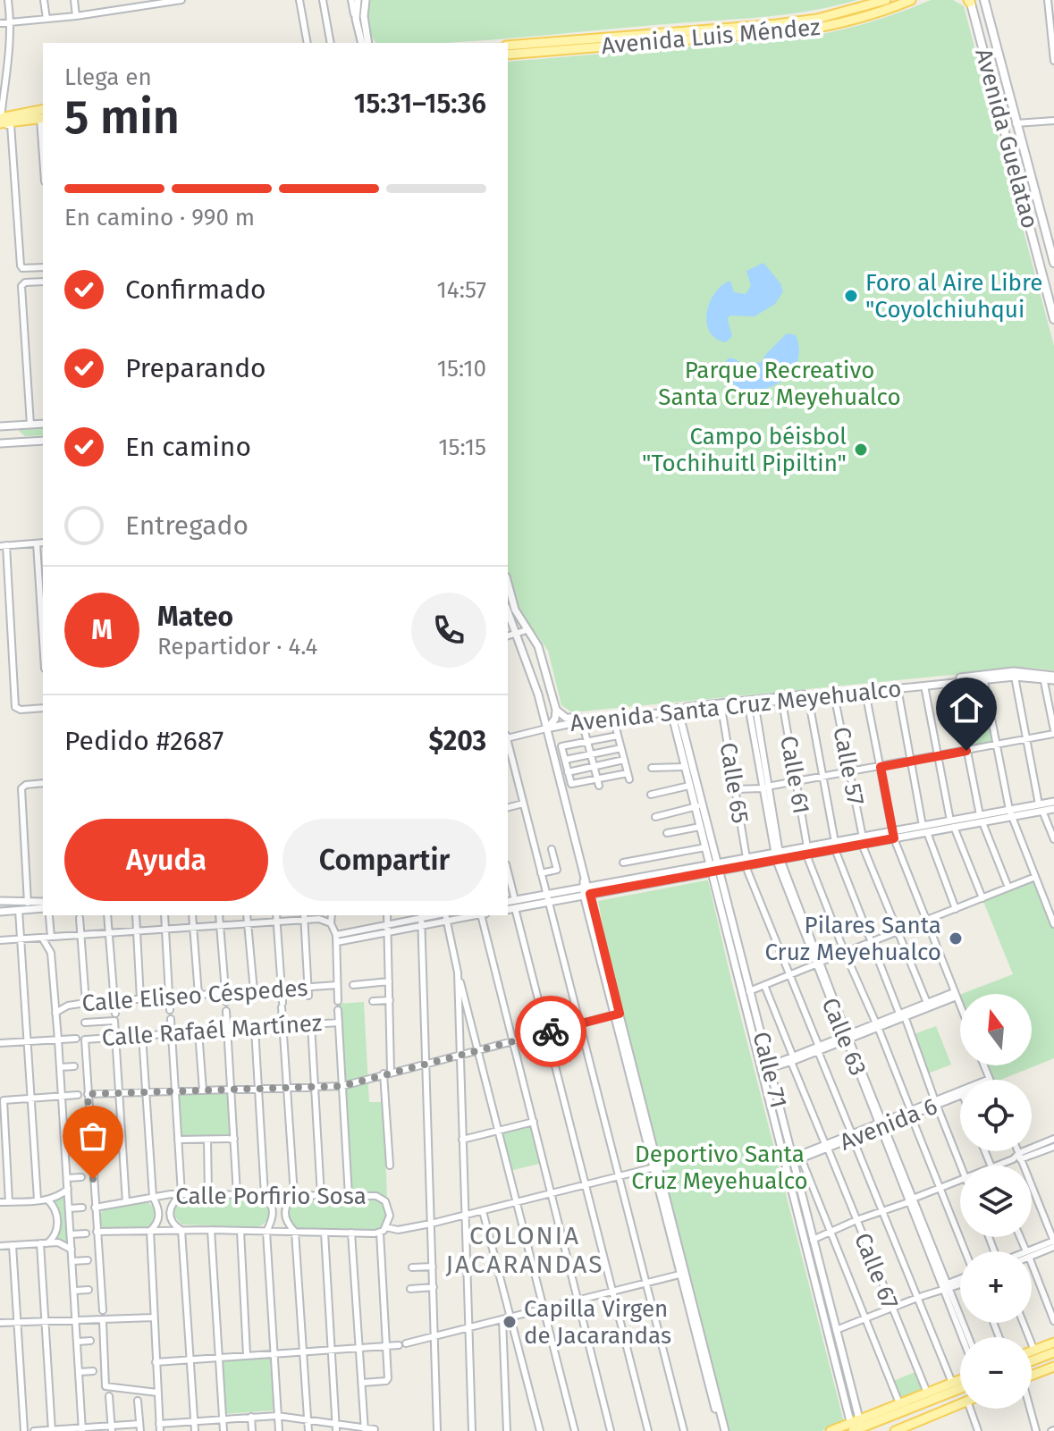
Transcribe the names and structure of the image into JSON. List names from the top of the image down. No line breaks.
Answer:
{"streets":{"main road":["Avenida Luis Méndez","Avenida Guelatao"],"street":["Avenida Santa Cruz Meyehualco","Calle 57","Calle 61","Calle 65","Calle Eliseo Céspedes","Calle Rafaél Martínez","Calle 63","Calle 71","Avenida 6","Calle Porfirio Sosa","Calle 67"]},"crossings":[["Avenida Santa Cruz Meyehualco","Calle 57"],["Avenida Santa Cruz Meyehualco","Calle 61"],["Avenida Santa Cruz Meyehualco","Calle 65"],["Avenida Santa Cruz Meyehualco","Calle 63"],["Avenida Santa Cruz Meyehualco","Calle 71"],["Calle 61","Avenida 6"],["Calle 65","Avenida 6"],["Calle 63","Avenida 6"],["Calle 71","Avenida 6"],["Avenida 6","Calle 67"]],"districts":["COLONIA JACARANDAS"],"parks":["Parque Recreativo Santa Cruz Meyehualco","Deportivo Santa Cruz Meyehualco"],"places":["Foro al Aire Libre \"Coyolchiuhqui","Campo béisbol \"Tochihuitl Pipiltin\"","Pilares Santa Cruz Meyehualco","Capilla Virgen de Jacarandas"],"north":"top","page":{"heading":["5 min","Llega en","15:31–15:36"],"panel":["Mateo","Repartidor · 4.4","Pedido #2687","$203"],"bar":"En camino · 990 m","list":[["Confirmado","14:57"],["Preparando","15:10"],["En camino","15:15"],"Entregado"],"round":"M","buttons":["Ayuda","Compartir"],"map_buttons":["+","−"]}}
